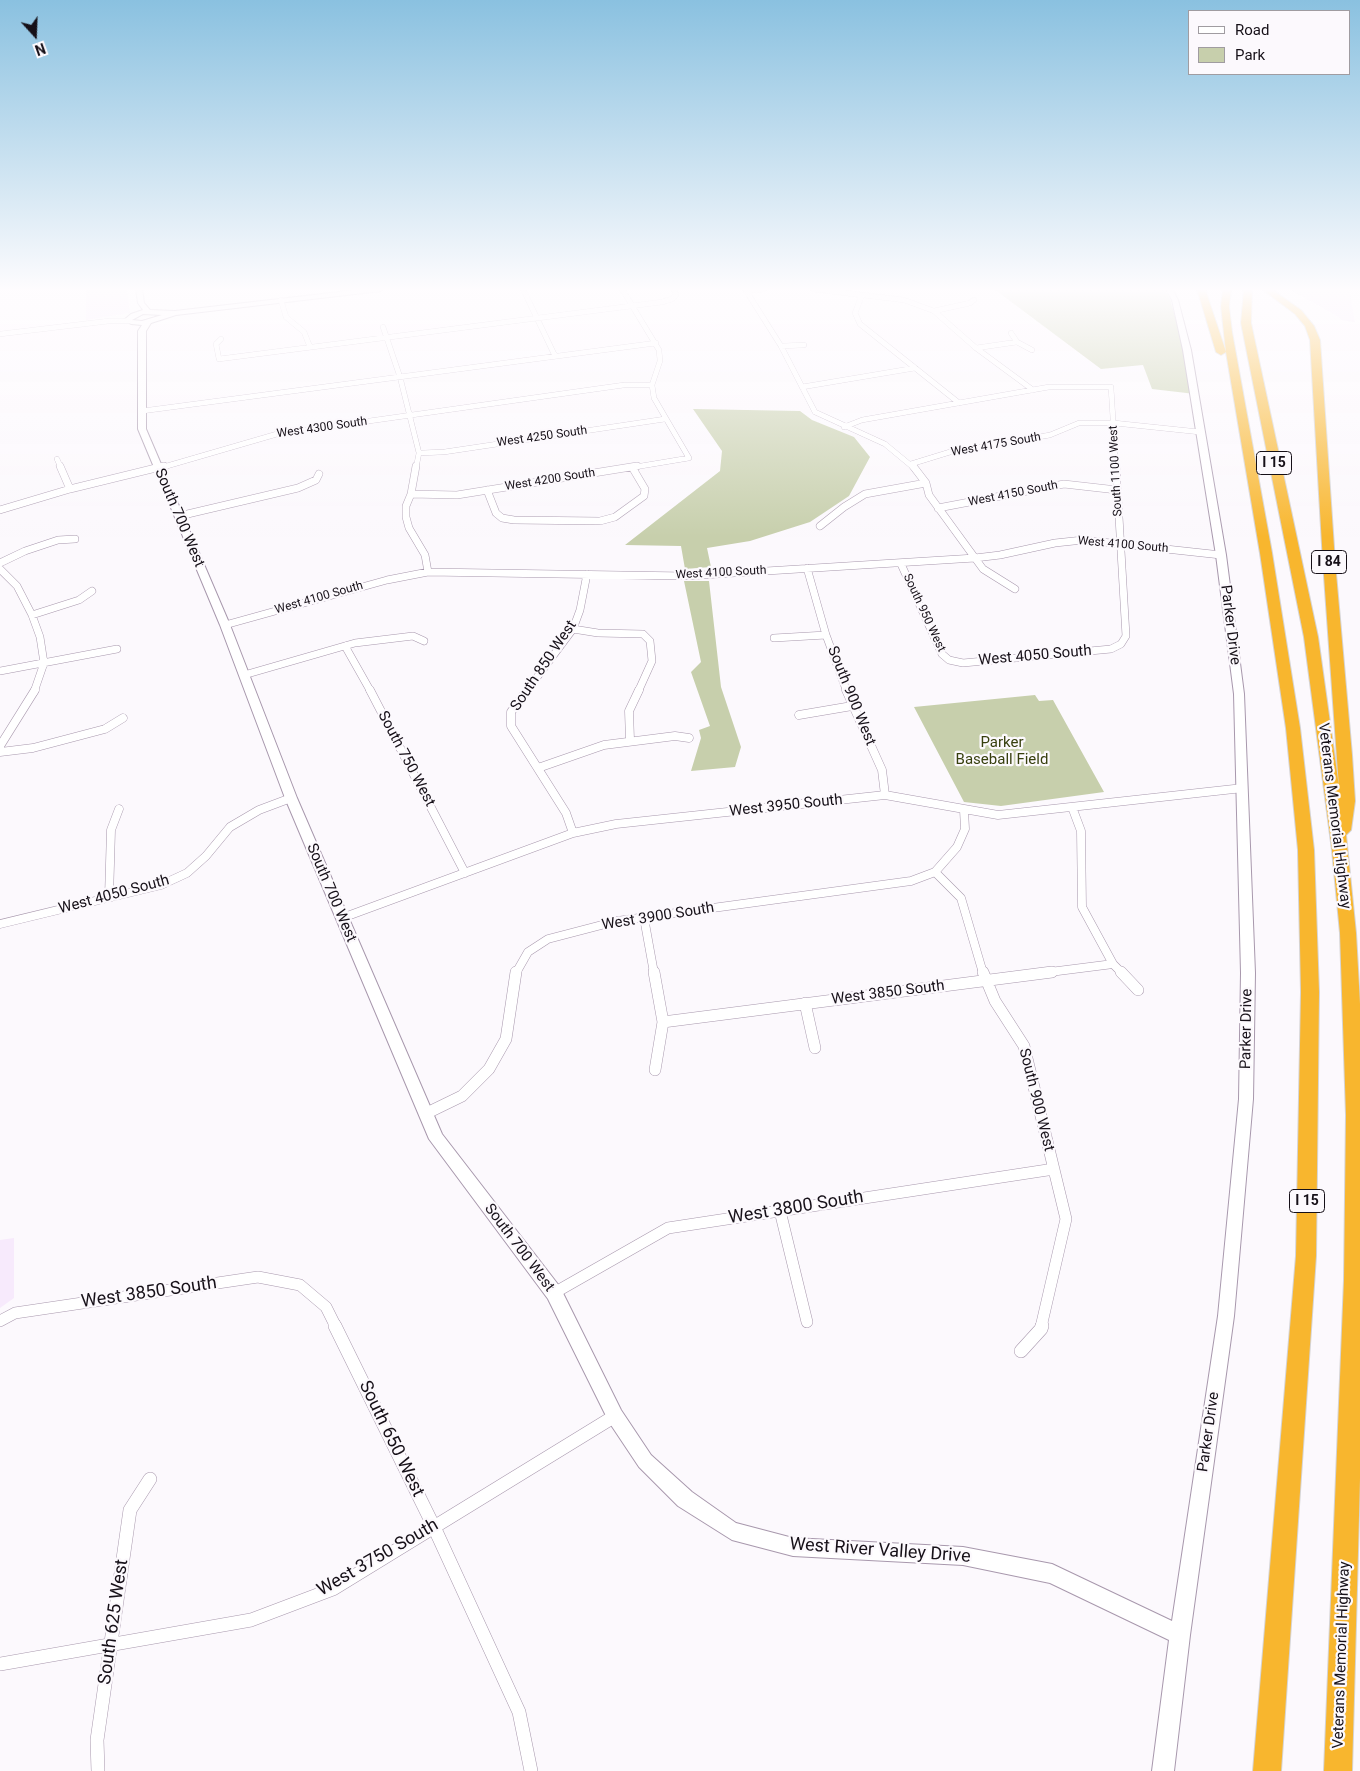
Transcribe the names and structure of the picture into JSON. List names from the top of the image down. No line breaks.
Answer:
{"streets":{"highway":["I 15","I 84","Veterans Memorial Highway"],"street":["West 4300 South","West 4250 South","West 4175 South","South 1100 West","West 4200 South","West 4150 South","South 700 West","West 4100 South","South 950 West","Parker Drive","West 4050 South","South 850 West","South 900 West","South 750 West","West 3950 South","West 3900 South","West 3850 South","West 3800 South","South 650 West","West River Valley Drive","West 3750 South","South 625 West"]},"crossings":[["West 4300 South","South 700 West"],["West 4250 South","West 4200 South"],["West 4175 South","South 1100 West"],["West 4175 South","Parker Drive"],["South 1100 West","West 4150 South"],["South 1100 West","West 4100 South"],["South 1100 West","West 4050 South"],["South 700 West","West 4100 South"],["South 700 West","West 4050 South"],["South 700 West","West 3950 South"],["South 700 West","West 3900 South"],["South 700 West","West 3800 South"],["South 700 West","West River Valley Drive"],["South 700 West","West 3750 South"],["West 4100 South","South 950 West"],["West 4100 South","Parker Drive"],["West 4100 South","South 850 West"],["West 4100 South","South 900 West"],["I 84","Veterans Memorial Highway"],["South 950 West","West 4050 South"],["Parker Drive","West 3950 South"],["Parker Drive","West River Valley Drive"],["South 850 West","West 3950 South"],["South 900 West","West 3950 South"],["South 900 West","West 3900 South"],["South 900 West","West 3850 South"],["South 900 West","West 3800 South"],["South 750 West","West 3950 South"],["West 3850 South","South 650 West"],["South 650 West","West 3750 South"],["West River Valley Drive","West 3750 South"],["West 3750 South","South 625 West"]],"parks":["Parker Baseball Field"],"legend":["Road","Park"],"north":"bottom"}
